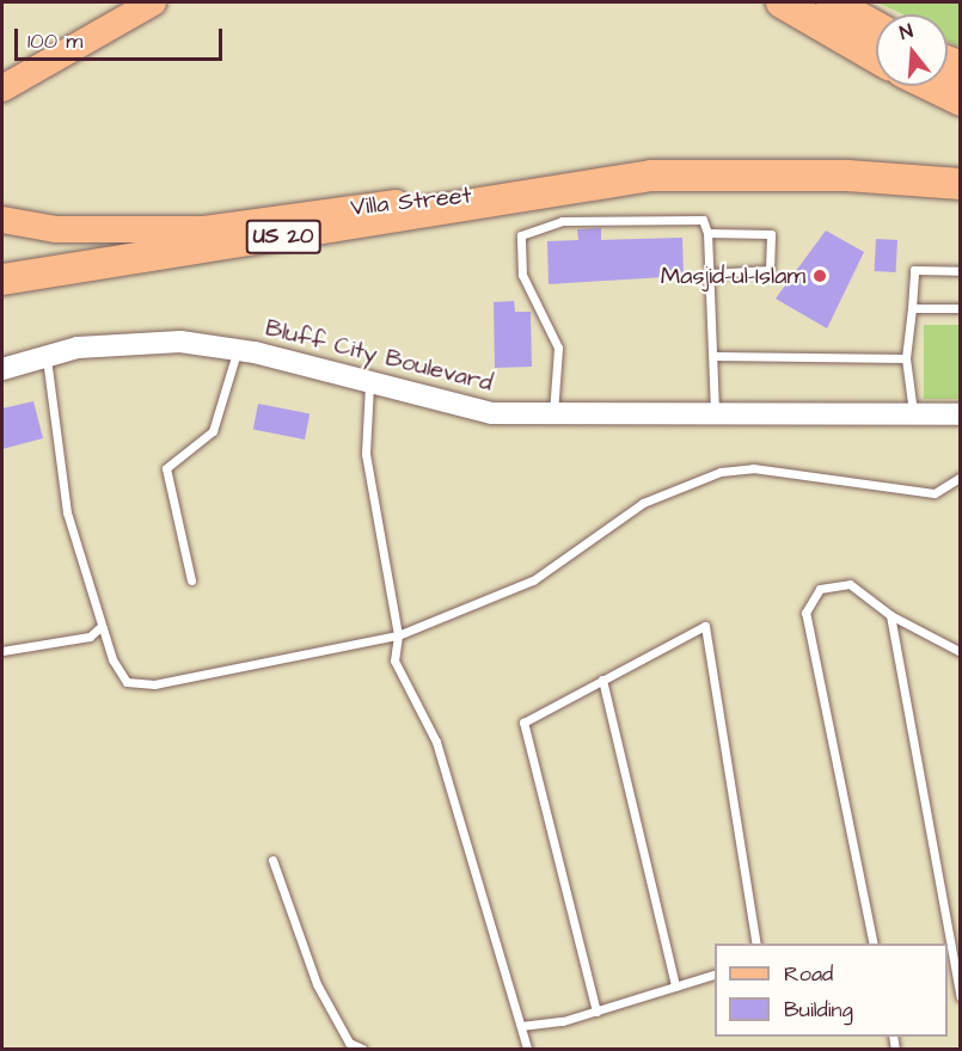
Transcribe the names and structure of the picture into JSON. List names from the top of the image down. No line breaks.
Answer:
{"streets":{"highway":["US 20"],"main road":["Villa Street"],"street":["Bluff City Boulevard"]},"crossings":[["Villa Street","US 20"]],"places":["Masjid-ul-Islam"],"legend":["Road","Building"],"scale_bar":"100 m","north":"top"}
